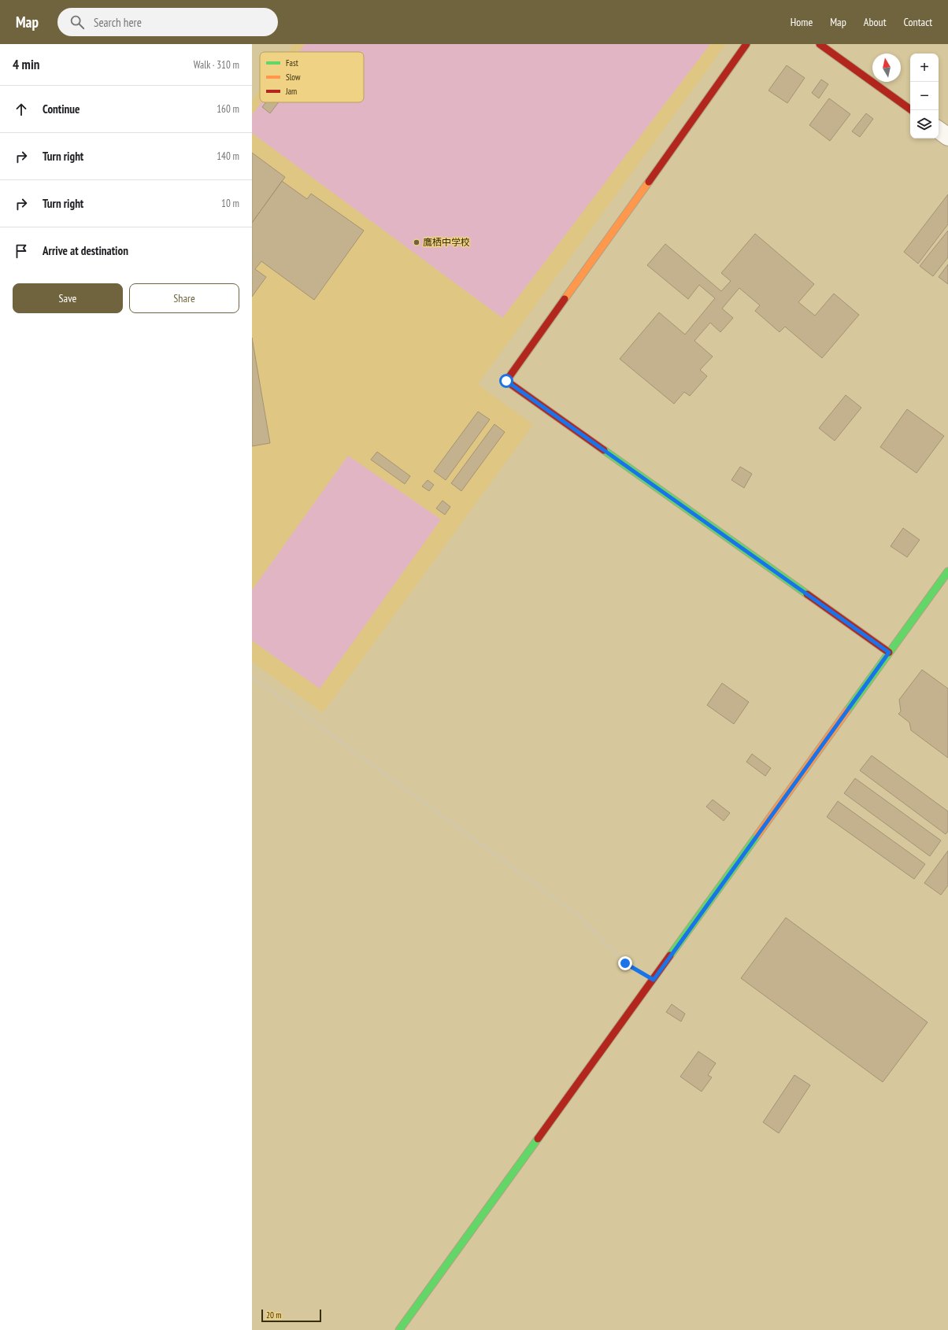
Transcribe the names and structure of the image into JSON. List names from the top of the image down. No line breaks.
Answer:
{"places":["鷹栖中学校"],"legend":["Fast","Slow","Jam"],"scale_bar":"20 m","north":"top","page":{"header":"Map","search":"Search here","nav":["Home","Map","About","Contact"],"heading":["4 min","Walk · 310 m"],"map_buttons":["+","−"],"list":[["Continue","160 m"],["Turn right","140 m"],["Turn right","10 m"],"Arrive at destination"],"buttons":["Save","Share"],"scale":"20 m"}}
